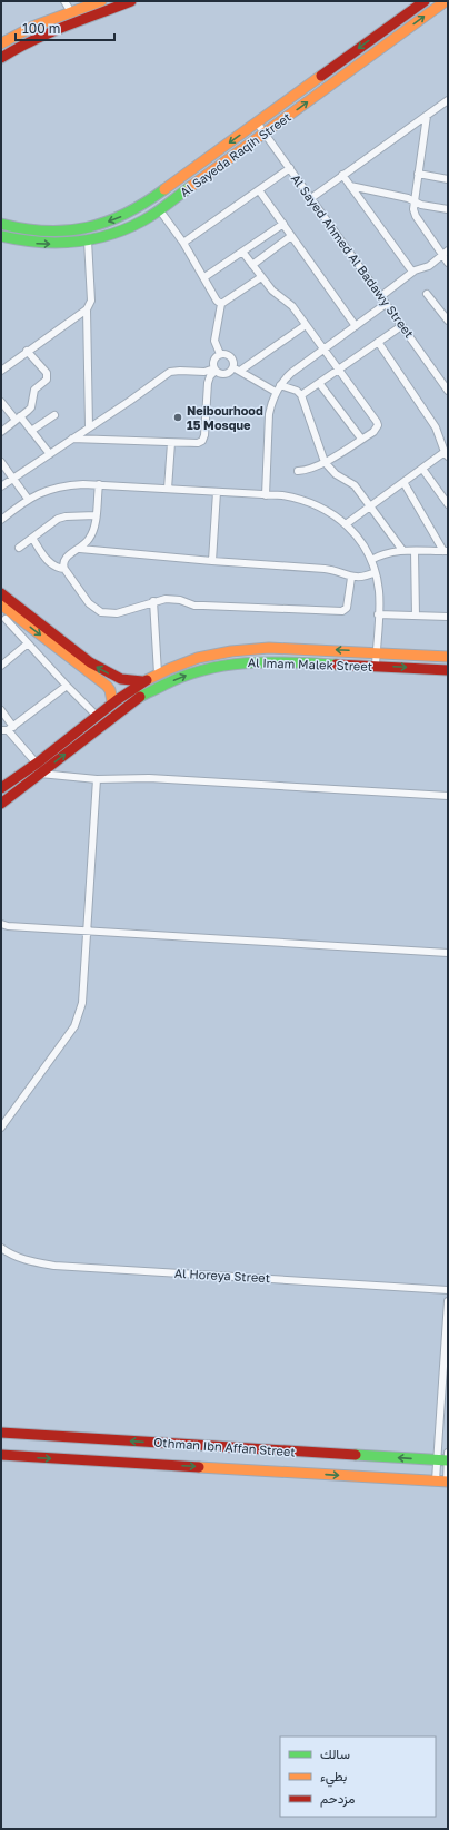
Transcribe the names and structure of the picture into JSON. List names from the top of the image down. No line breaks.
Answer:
{"streets":{"street":["Al Sayeda Raqih Street","Al Sayed Ahmed Al Badawy Street","Al Imam Malek Street","Al Horeya Street","Othman Ibn Affan Street"]},"crossings":[["Al Sayeda Raqih Street","Al Sayed Ahmed Al Badawy Street"]],"places":["Neibourhood 15 Mosque"],"legend":["سالك","بطيء","مزدحم"],"scale_bar":"100 m"}
